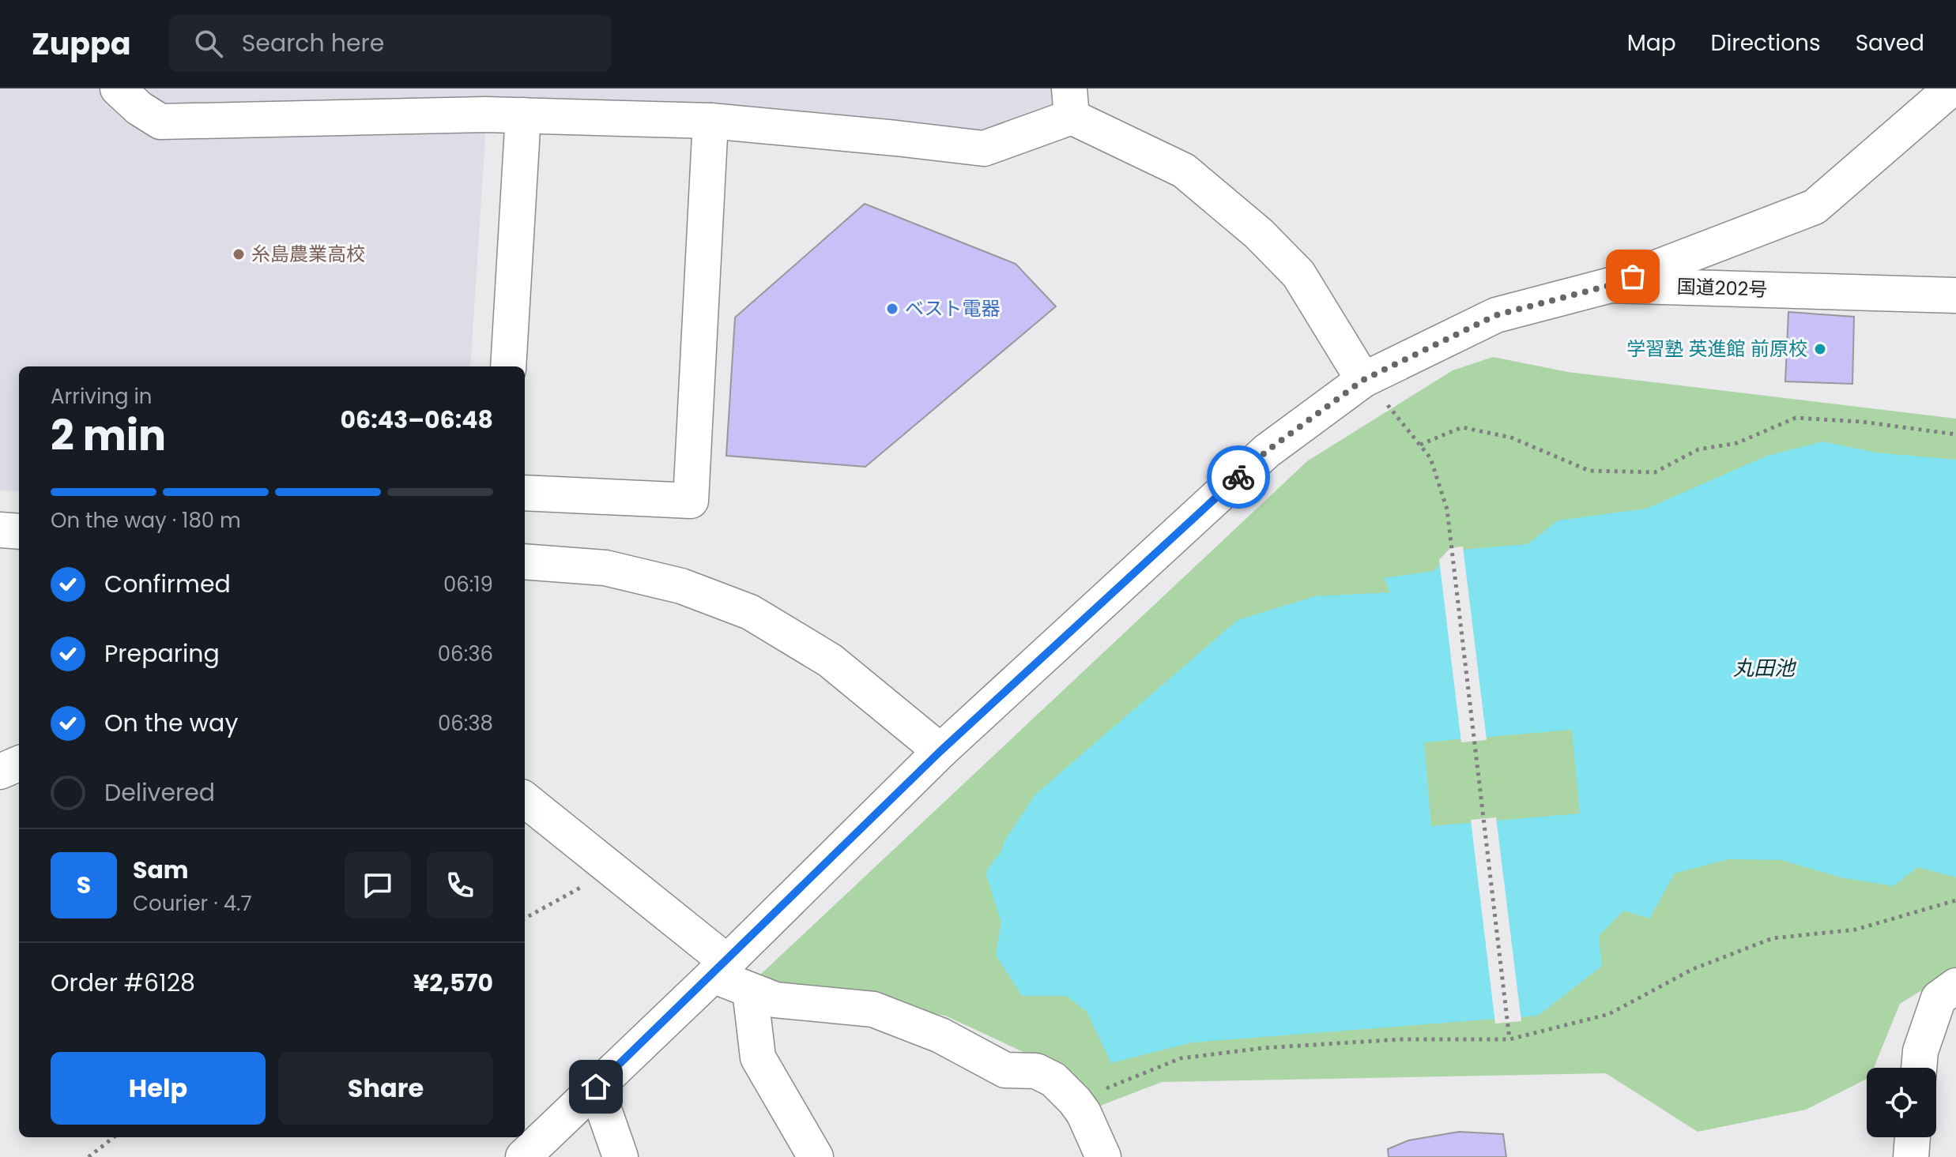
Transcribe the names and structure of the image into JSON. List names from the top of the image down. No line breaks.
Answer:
{"streets":{"main road":["国道202号"]},"water":["丸田池"],"places":["糸島農業高校","ベスト電器","学習塾 英進館 前原校"],"page":{"header":"Zuppa","search":"Search here","nav":["Map","Directions","Saved"],"heading":["2 min","Arriving in","06:43–06:48"],"panel":["Sam","Courier · 4.7","Order #6128","¥2,570"],"bar":"On the way · 180 m","list":[["Confirmed","06:19"],["Preparing","06:36"],["On the way","06:38"],"Delivered"],"round":"S","buttons":["Help","Share"]}}
